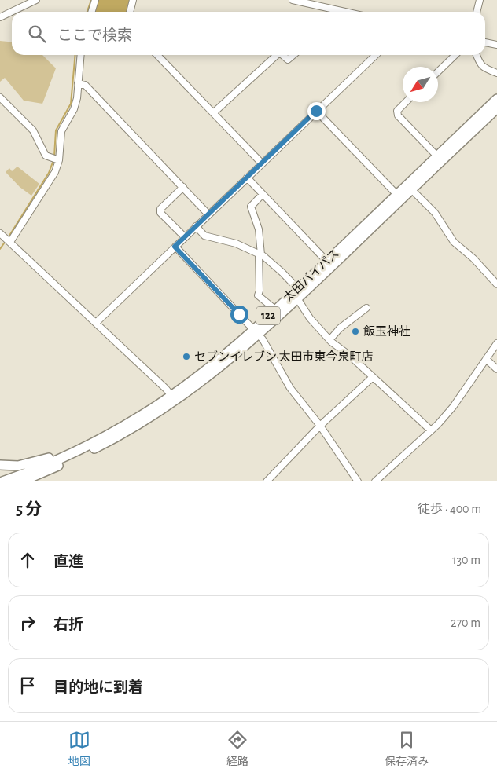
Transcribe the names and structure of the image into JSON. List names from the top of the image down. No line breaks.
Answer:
{"streets":{"highway":["太田バイパス","122"]},"places":["飯玉神社","セブンイレブン 太田市東今泉町店"],"north":"bottom left","page":{"search":"ここで検索","heading":["5 分","徒歩 · 400 m"],"list":[["直進","130 m"],["右折","270 m"],"目的地に到着"],"nav":["地図","経路","保存済み"]}}
